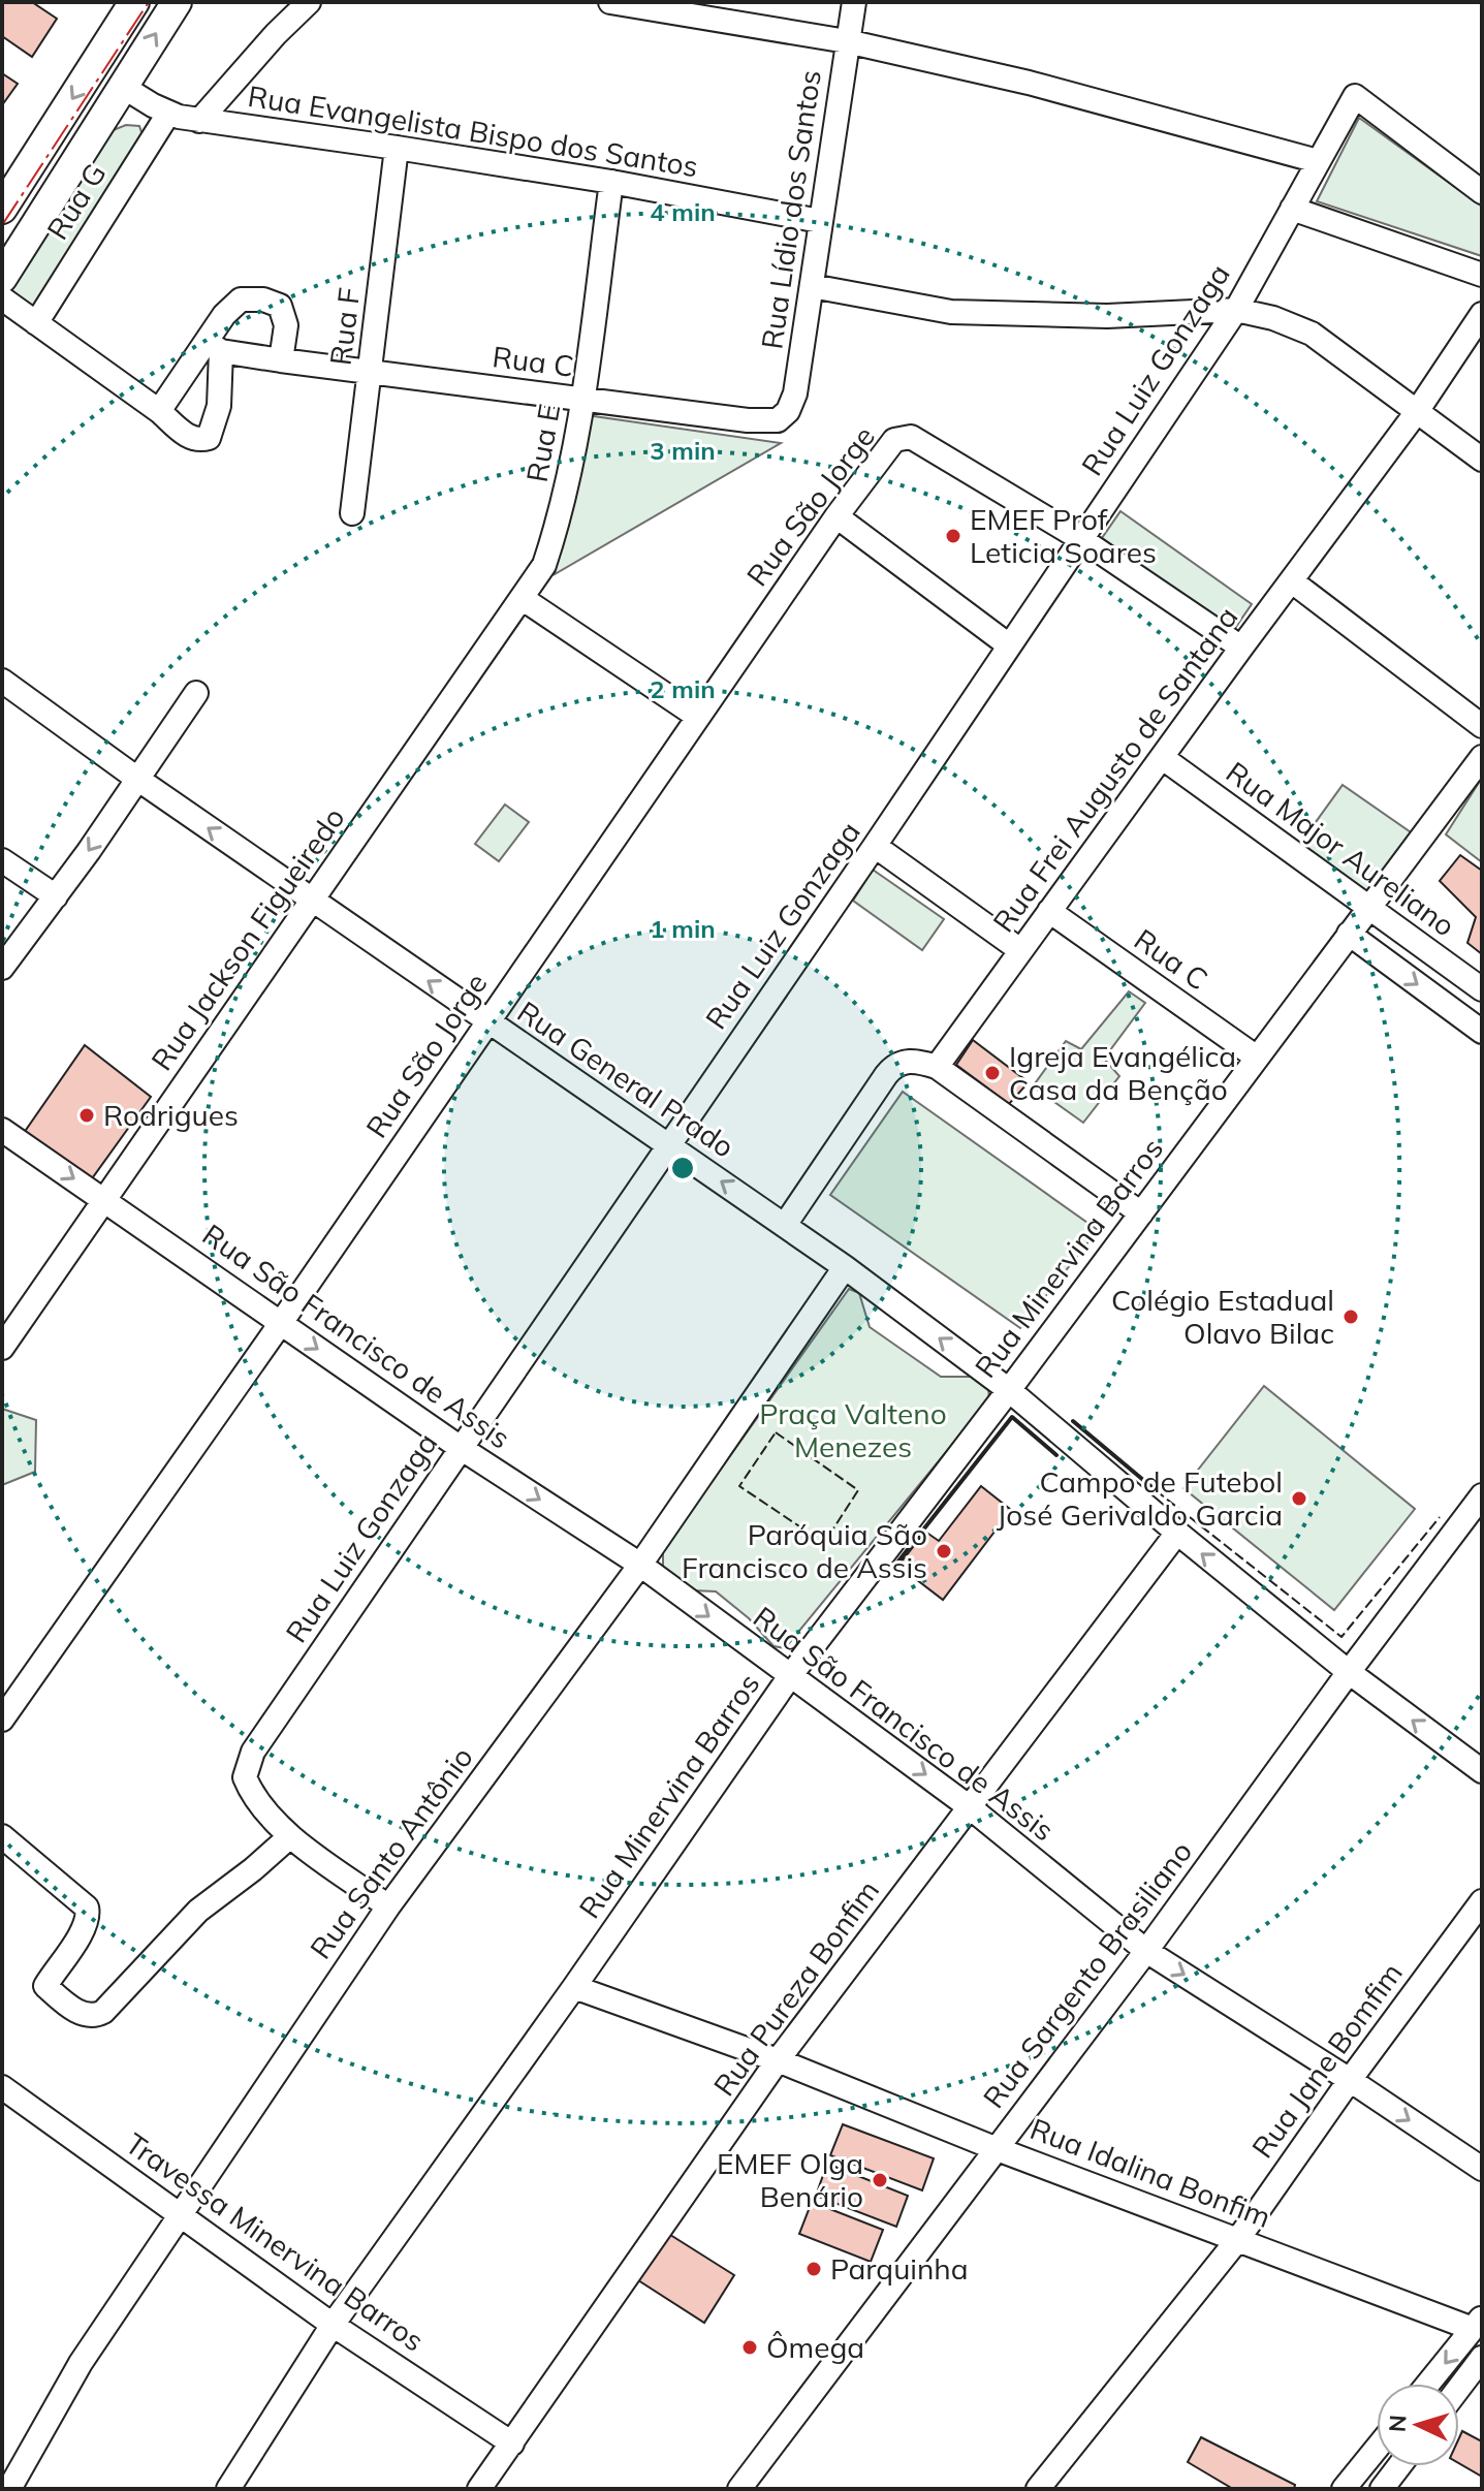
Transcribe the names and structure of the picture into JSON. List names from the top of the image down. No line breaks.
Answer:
{"streets":{"street":["Rua Evangelista Bispo dos Santos","Rua G","Rua Lídio dos Santos","Rua F","Rua C","Rua Luiz Gonzaga","Rua E","Rua São Jorge","Rua Frei Augusto de Santana","Rua Major Aureliano","Rua Jackson Figueiredo","Rua General Prado","Rua Minervina Barros","Rua São Francisco de Assis","Rua Santo Antônio","Rua Sargento Brasiliano","Rua Pureza Bonfim","Rua Jane Bomfim","Rua Idalina Bonfim","Travessa Minervina Barros"]},"crossings":[["Rua Evangelista Bispo dos Santos","Rua G"],["Rua Evangelista Bispo dos Santos","Rua Lídio dos Santos"],["Rua Evangelista Bispo dos Santos","Rua F"],["Rua Evangelista Bispo dos Santos","Rua E"],["Rua Lídio dos Santos","Rua C"],["Rua F","Rua C"],["Rua C","Rua E"],["Rua C","Rua Frei Augusto de Santana"],["Rua C","Rua Minervina Barros"],["Rua Luiz Gonzaga","Rua São Jorge"],["Rua Luiz Gonzaga","Rua General Prado"],["Rua Luiz Gonzaga","Rua São Francisco de Assis"],["Rua E","Rua Jackson Figueiredo"],["Rua São Jorge","Rua General Prado"],["Rua São Jorge","Rua São Francisco de Assis"],["Rua Frei Augusto de Santana","Rua Major Aureliano"],["Rua Major Aureliano","Rua Minervina Barros"],["Rua Jackson Figueiredo","Rua General Prado"],["Rua Jackson Figueiredo","Rua São Francisco de Assis"],["Rua General Prado","Rua Minervina Barros"],["Rua General Prado","Rua Santo Antônio"],["Rua General Prado","Rua Sargento Brasiliano"],["Rua General Prado","Rua Pureza Bonfim"],["Rua Minervina Barros","Rua São Francisco de Assis"],["Rua Minervina Barros","Rua Idalina Bonfim"],["Rua Minervina Barros","Travessa Minervina Barros"],["Rua São Francisco de Assis","Rua Santo Antônio"],["Rua São Francisco de Assis","Rua Sargento Brasiliano"],["Rua São Francisco de Assis","Rua Pureza Bonfim"],["Rua São Francisco de Assis","Rua Jane Bomfim"],["Rua Santo Antônio","Travessa Minervina Barros"],["Rua Sargento Brasiliano","Rua Idalina Bonfim"],["Rua Pureza Bonfim","Rua Idalina Bonfim"],["Rua Pureza Bonfim","Travessa Minervina Barros"],["Rua Jane Bomfim","Rua Idalina Bonfim"]],"one_way":["Rua General Prado","Rua São Francisco de Assis"],"parks":["Praça Valteno Menezes"],"places":["EMEF Prof Leticia Soares","Igreja Evangélica Casa da Benção","Rodrigues","Colégio Estadual Olavo Bilac","Campo de Futebol José Gerivaldo Garcia","Paróquia São Francisco de Assis","EMEF Olga Benário","Parquinha","Ômega"],"north":"left","rings":["4 min","3 min","2 min","1 min"]}
